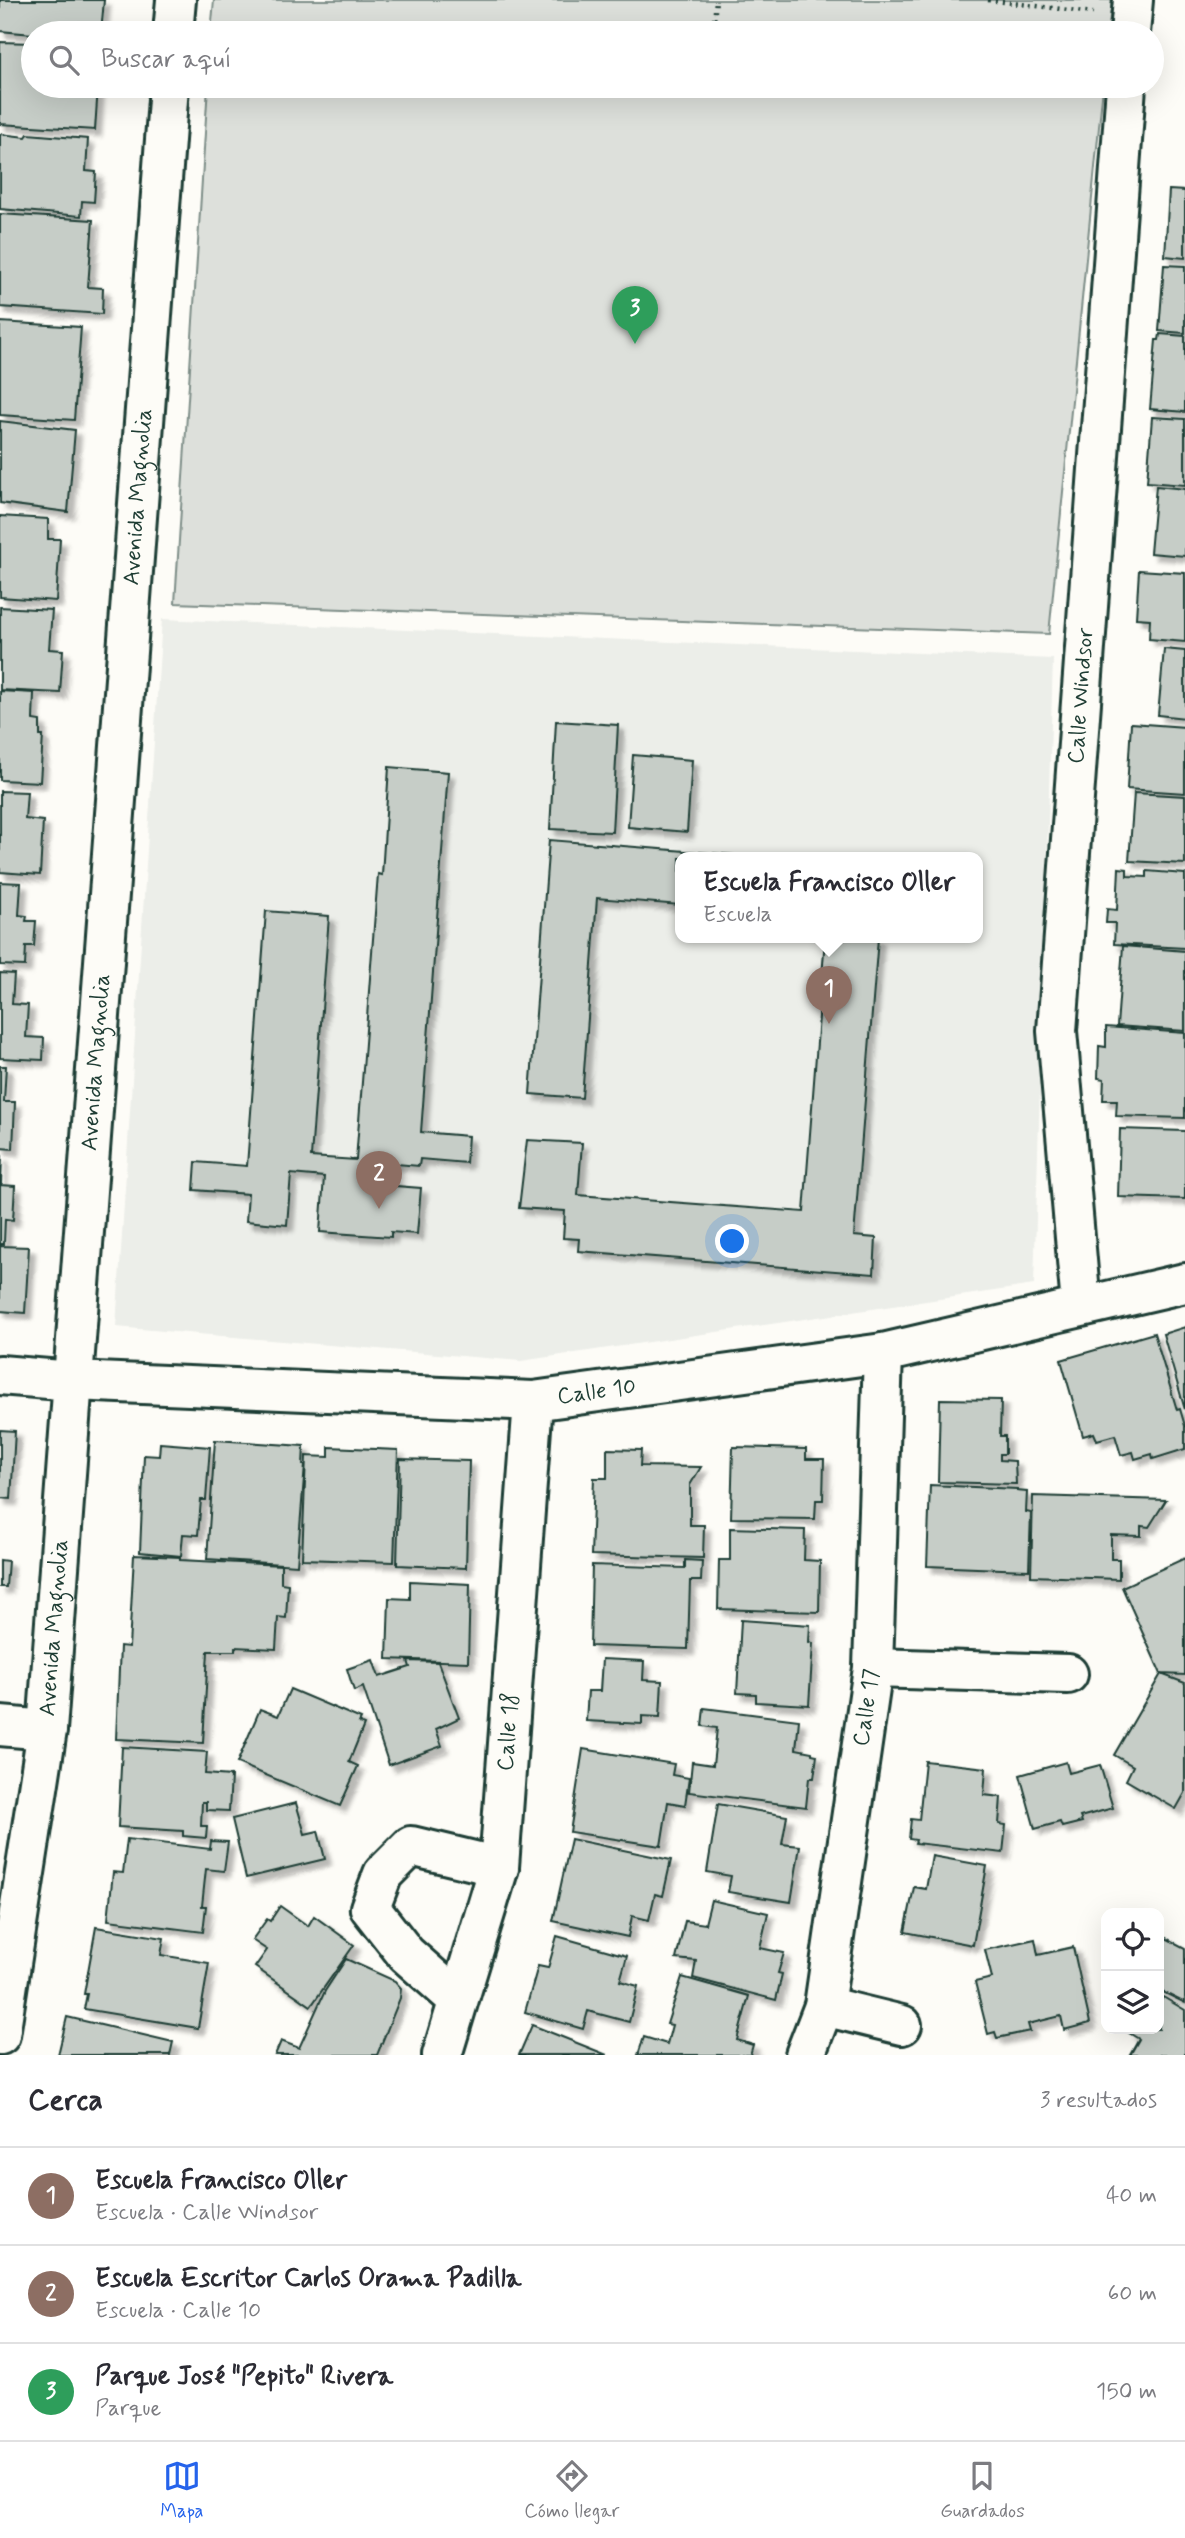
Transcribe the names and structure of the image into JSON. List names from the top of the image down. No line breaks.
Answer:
{"streets":{"street":["Avenida Magnolia","Calle Windsor","Calle 10","Calle 17","Calle 18"]},"crossings":[["Avenida Magnolia","Calle 10"],["Calle Windsor","Calle 10"],["Calle 10","Calle 17"],["Calle 10","Calle 18"]],"page":{"search":"Buscar aquí","pins":["3","1","2"],"popup":["Escuela Francisco Oller","Escuela"],"heading":["Cerca","3 resultados"],"list":[{"mark":"1","name":"Escuela Francisco Oller","note":"Escuela · Calle Windsor","value":"40 m"},{"mark":"2","name":"Escuela Escritor Carlos Orama Padilla","note":"Escuela · Calle 10","value":"60 m"},{"mark":"3","name":"Parque José \"Pepito\" Rivera","note":"Parque","value":"150 m"}],"nav":["Mapa","Cómo llegar","Guardados"]}}
